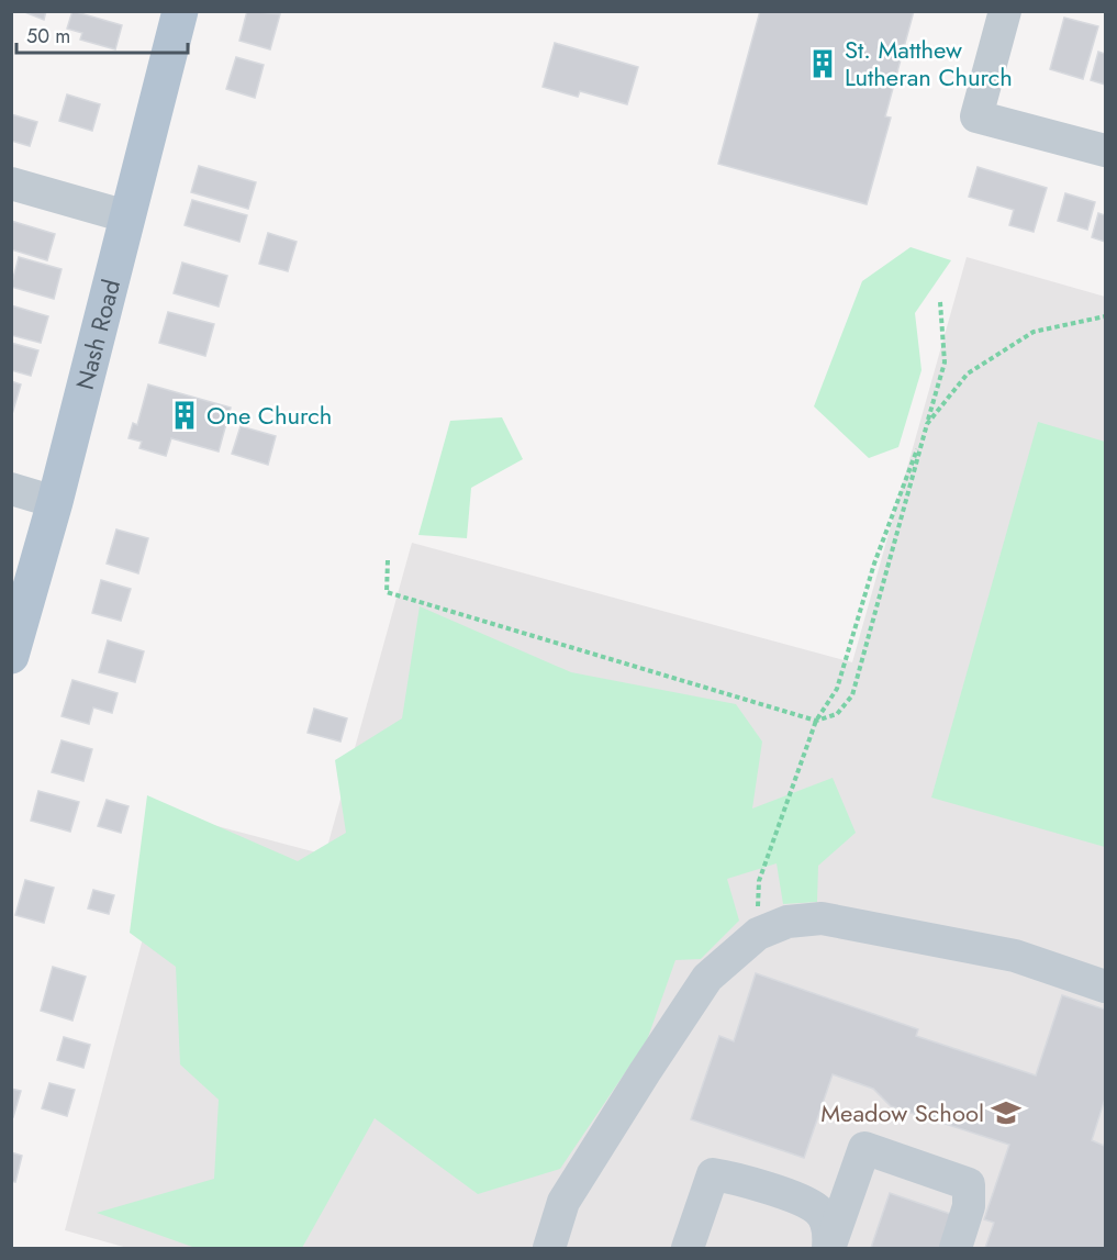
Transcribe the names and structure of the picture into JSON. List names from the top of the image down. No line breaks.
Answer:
{"streets":{"main road":["Nash Road"]},"places":{"building":["St. Matthew Lutheran Church","One Church"],"school or university":["Meadow School"]},"scale_bar":"50 m"}
